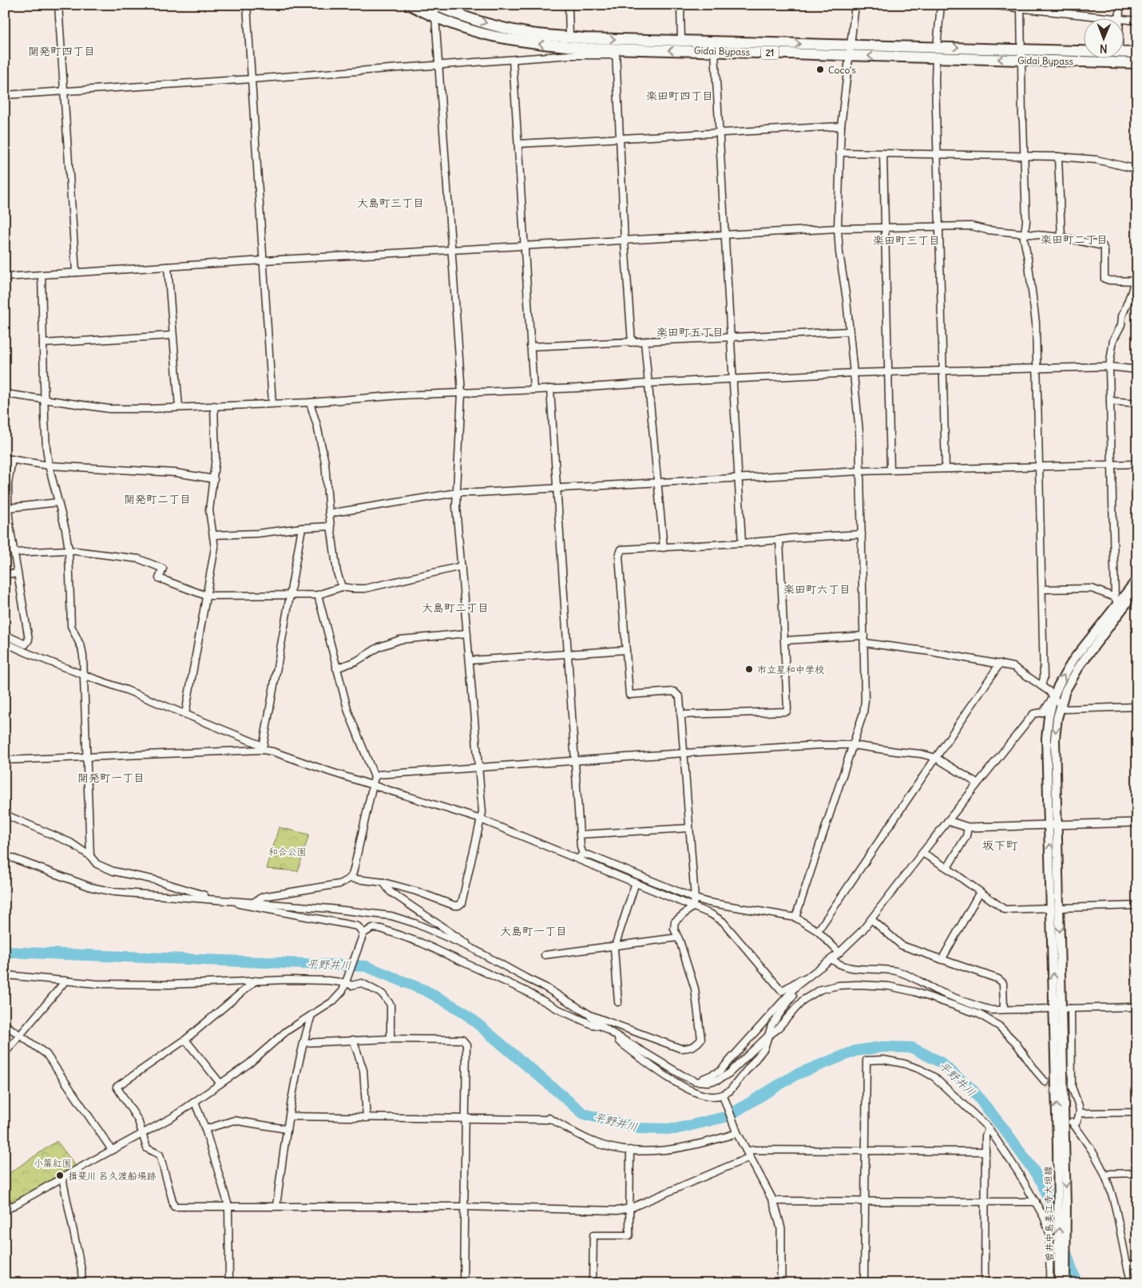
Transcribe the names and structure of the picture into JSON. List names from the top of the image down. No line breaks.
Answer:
{"streets":{"highway":["Gidai Bypass","21"],"main road":["曽井中島美江寺大垣線"]},"districts":["開発町四丁目","楽田町四丁目","大島町三丁目","楽田町二丁目","楽田町三丁目","楽田町五丁目","開発町二丁目","楽田町六丁目","大島町二丁目","開発町一丁目","坂下町","大島町一丁目"],"water":["平野井川"],"parks":["和合公園","小簾紅園"],"places":["Coco's","市立星和中学校","揖斐川 呂久渡船場跡"],"north":"bottom"}
